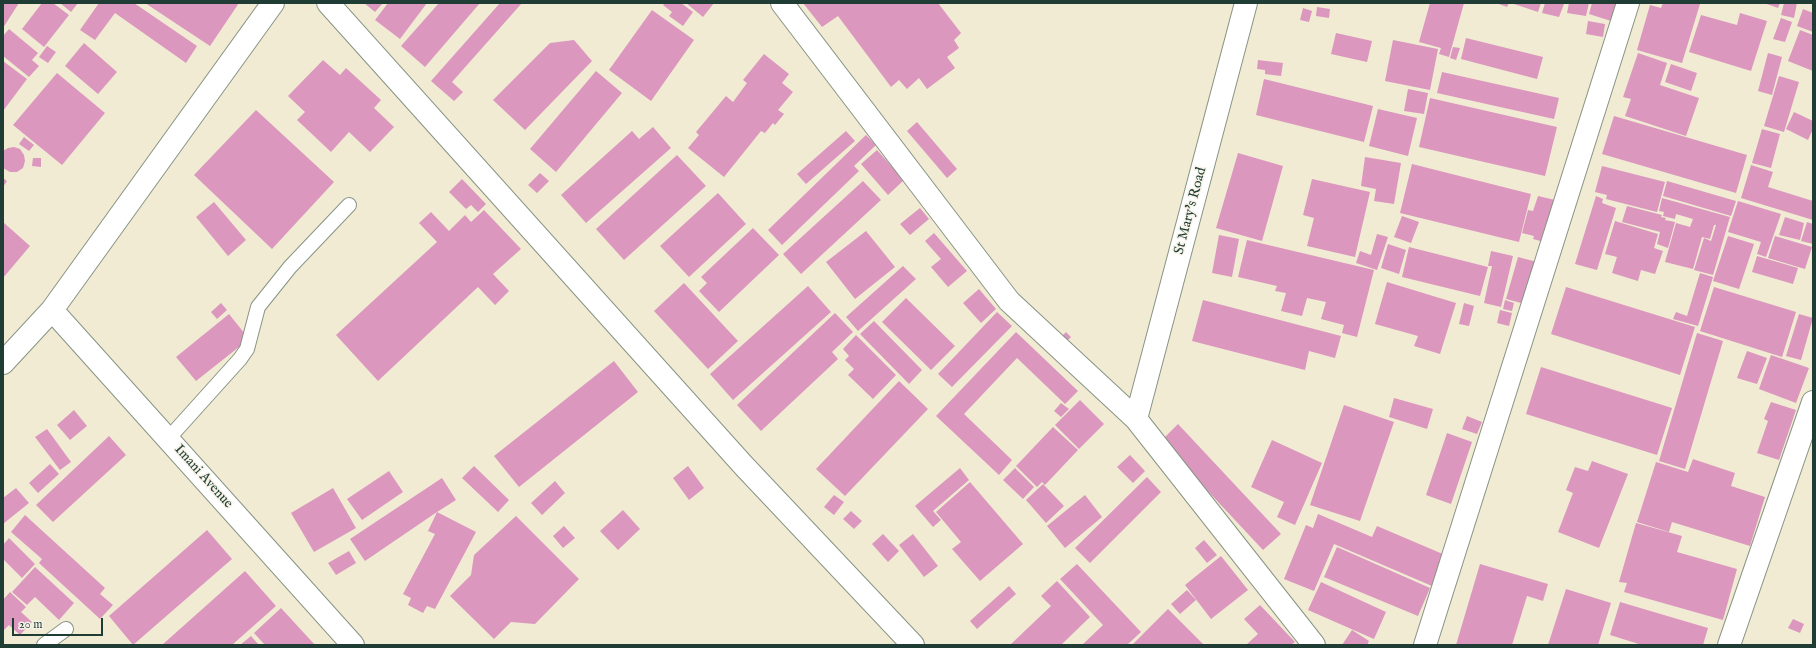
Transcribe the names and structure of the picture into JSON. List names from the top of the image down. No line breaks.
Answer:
{"streets":{"street":["St Mary's Road","Imani Avenue"]},"scale_bar":"20 m"}
